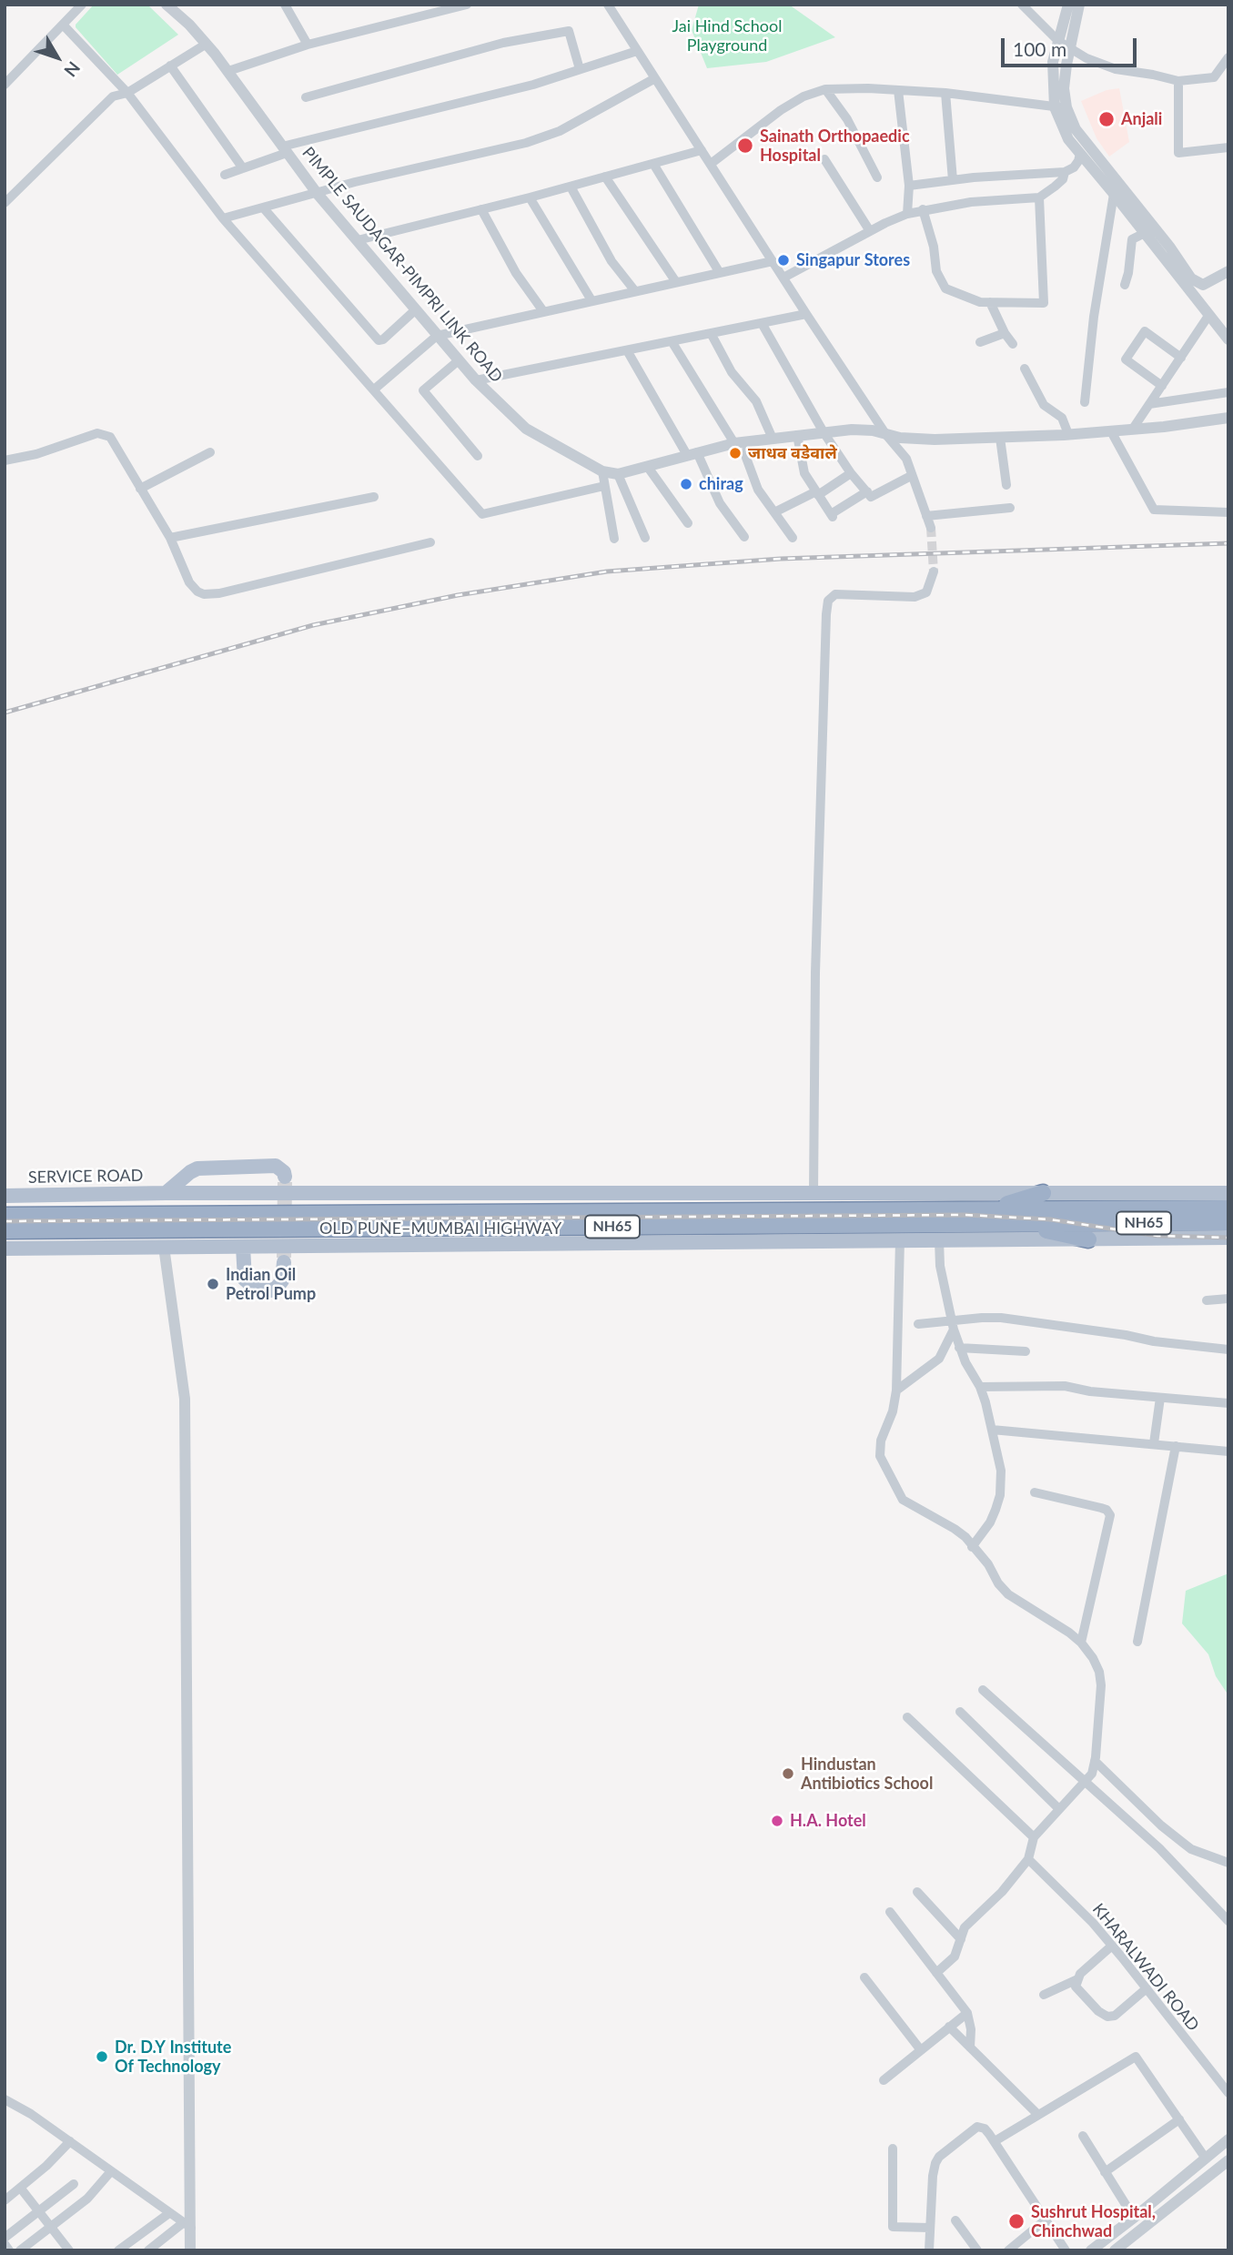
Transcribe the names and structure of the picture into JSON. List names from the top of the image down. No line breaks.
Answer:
{"streets":{"highway":["NH65","OLD PUNE–MUMBAI HIGHWAY"],"main road":["SERVICE ROAD"],"street":["PIMPLE SAUDAGAR-PIMPRI LINK ROAD","KHARALWADI ROAD"]},"crossings":[["NH65","OLD PUNE–MUMBAI HIGHWAY"]],"parks":["Jai Hind School Playground"],"places":["Anjali","Sainath Orthopaedic Hospital","Singapur Stores","जाधव वडेवाले","chirag","Indian Oil Petrol Pump","Hindustan Antibiotics School","H.A. Hotel","Dr. D.Y Institute Of Technology","Sushrut Hospital, Chinchwad"],"scale_bar":"100 m","north":"bottom right"}
